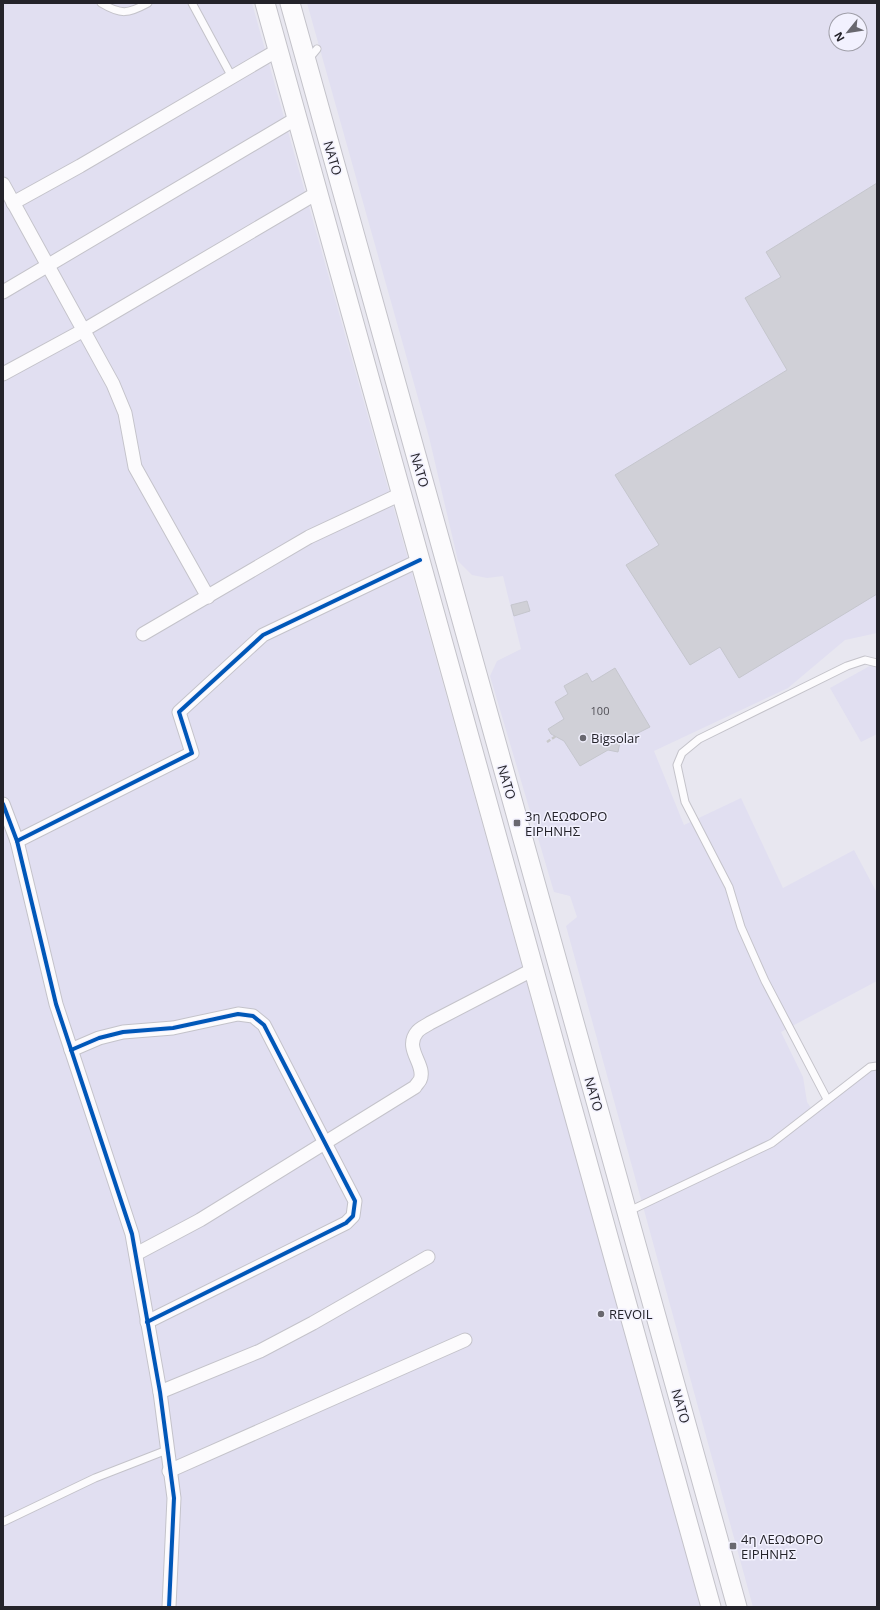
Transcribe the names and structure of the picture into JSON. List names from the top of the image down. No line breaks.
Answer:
{"streets":{"main road":["ΝΑΤΟ"]},"places":{"other":["Bigsolar","REVOIL"],"transit":["3η ΛΕΩΦΟΡΟ ΕΙΡΗΝΗΣ","4η ΛΕΩΦΟΡΟ ΕΙΡΗΝΗΣ"]},"house_numbers":["100"],"north":"bottom left"}
